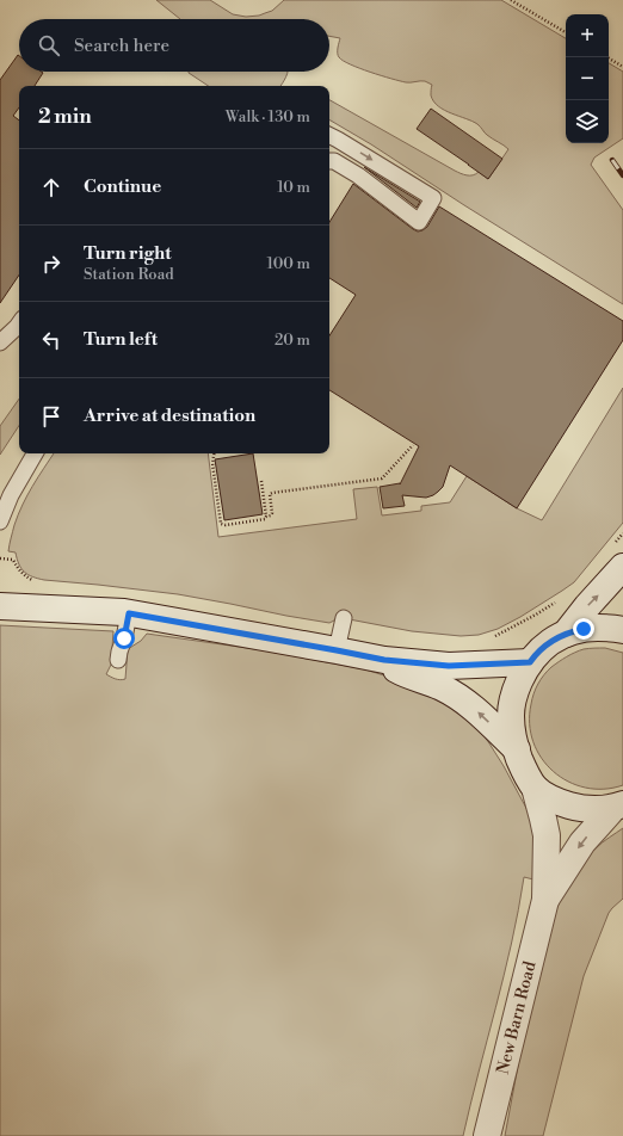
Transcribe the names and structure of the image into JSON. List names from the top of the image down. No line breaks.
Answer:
{"streets":{"main road":["New Barn Road"]},"page":{"map_buttons":["+","−"],"search":"Search here","heading":["2 min","Walk · 130 m"],"list":[["Continue","10 m"],["Turn right","Station Road","100 m"],["Turn left","20 m"],"Arrive at destination"]}}
